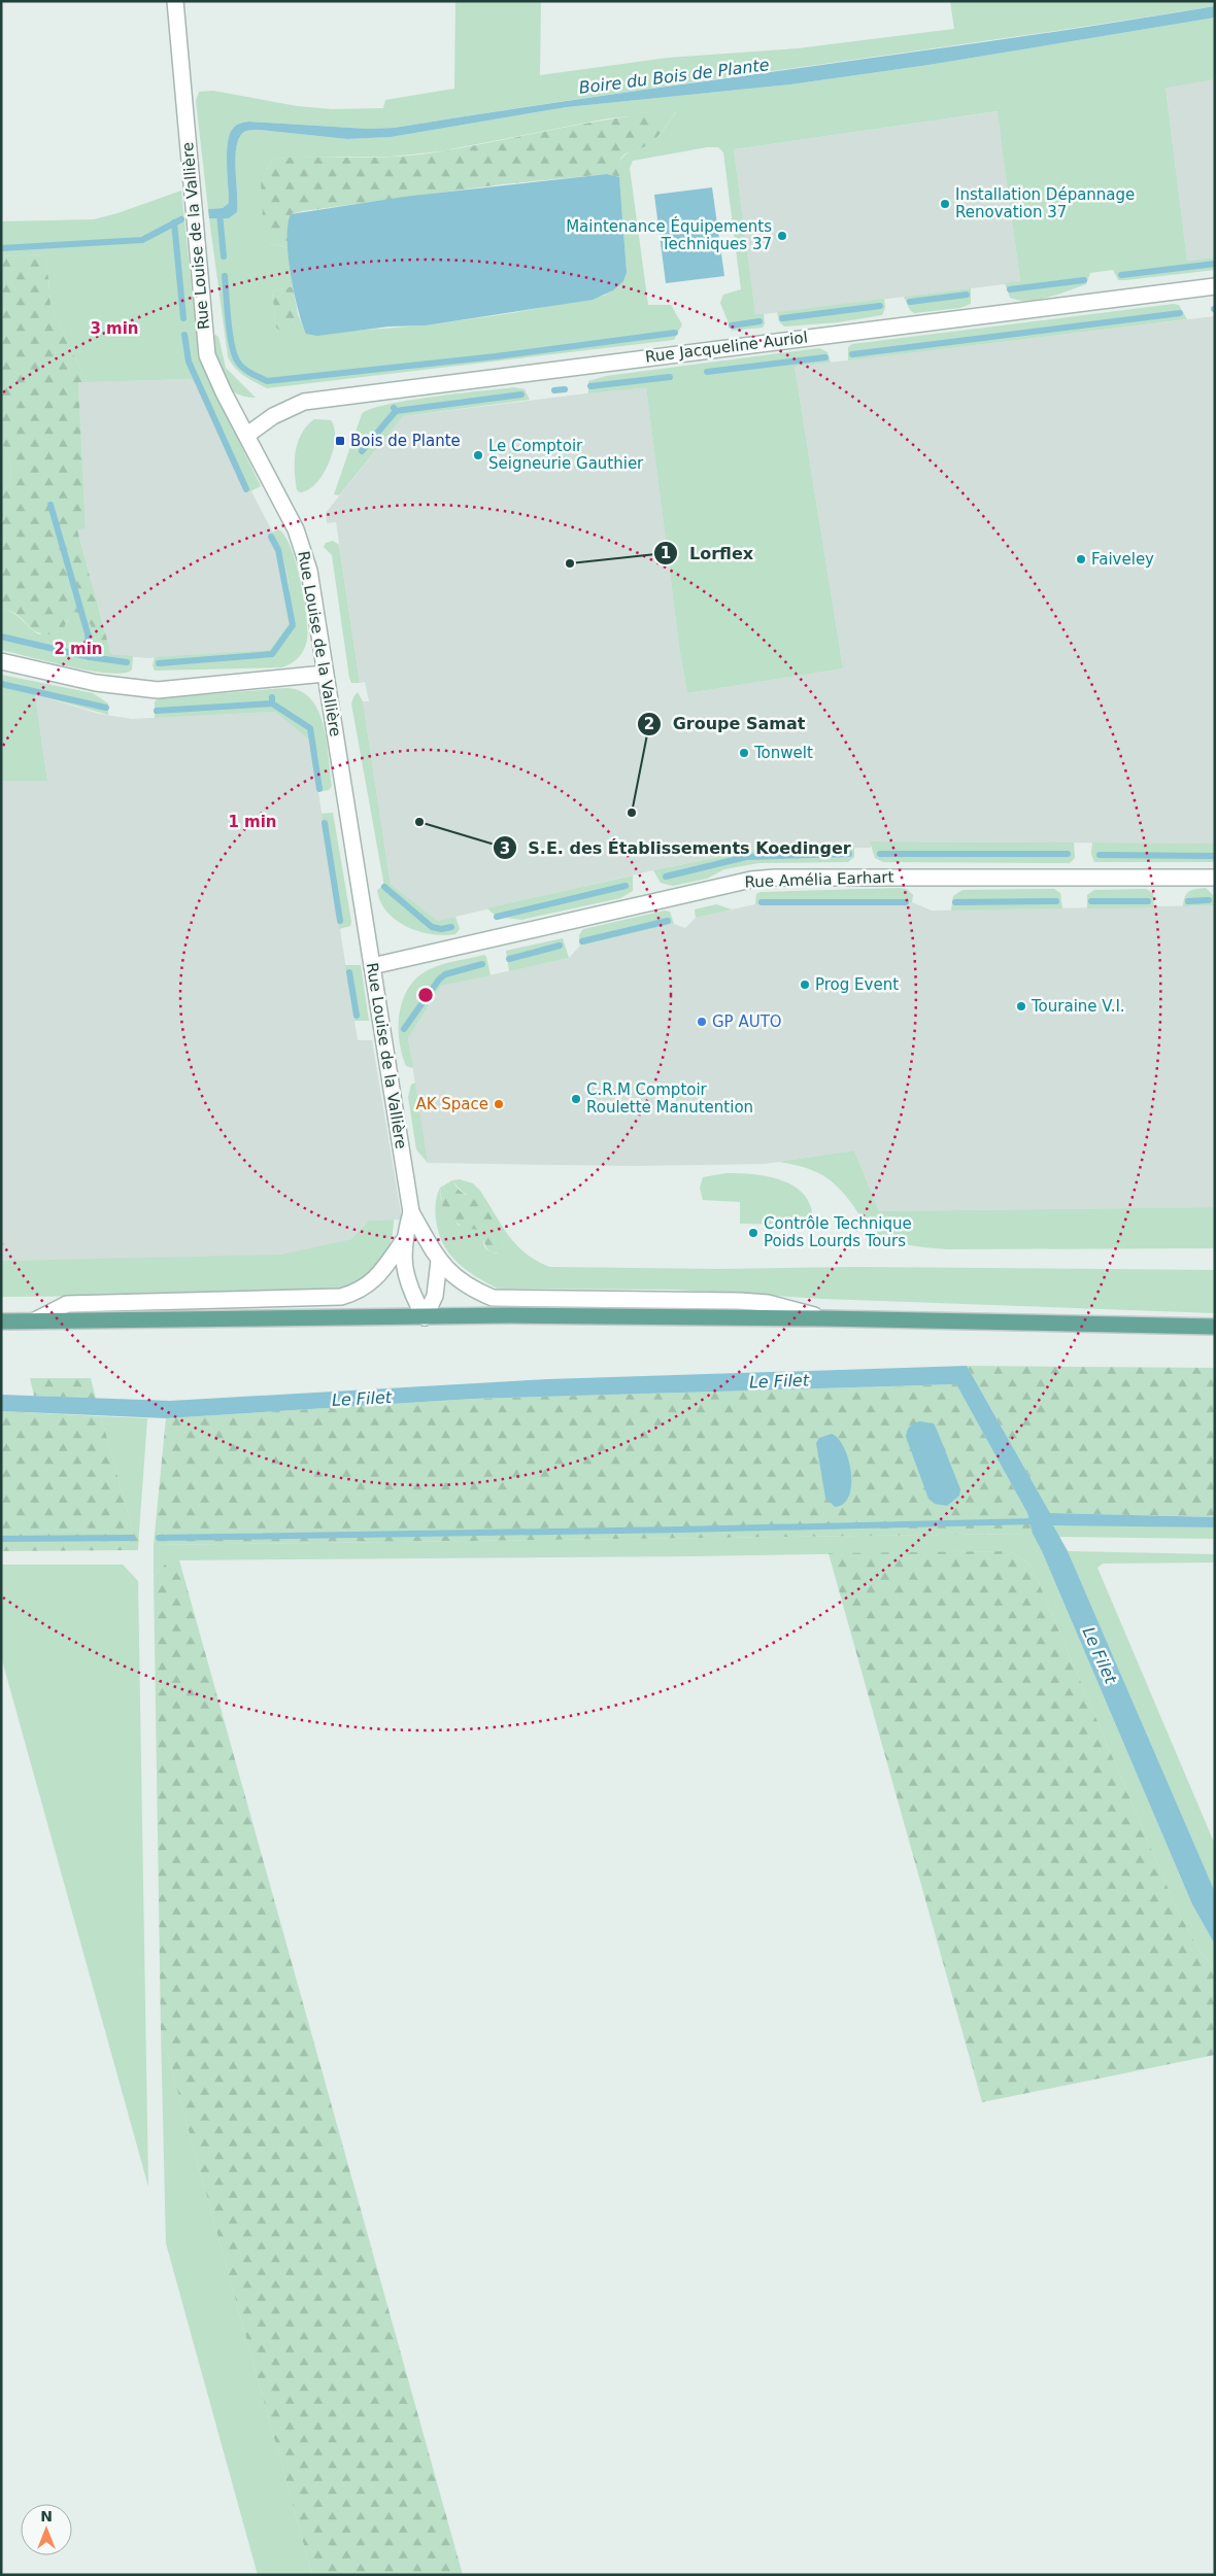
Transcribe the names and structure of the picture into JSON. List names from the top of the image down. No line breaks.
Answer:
{"streets":{"street":["Rue Louise de la Vallière","Rue Jacqueline Auriol","Rue Amélia Earhart"]},"crossings":[["Rue Louise de la Vallière","Rue Jacqueline Auriol"],["Rue Louise de la Vallière","Rue Amélia Earhart"]],"water":["Boire du Bois de Plante","Le Filet"],"places":{"other":["Installation Dépannage Renovation 37","Maintenance Équipements Techniques 37","Le Comptoir Seigneurie Gauthier","Faiveley","Lorflex","Tonwelt","Groupe Samat","S.E. des Établissements Koedinger","Prog Event","Touraine V.I.","GP AUTO","C.R.M Comptoir Roulette Manutention","AK Space","Contrôle Technique Poids Lourds Tours"],"transit":["Bois de Plante"]},"north":"top","rings":["3 min","2 min","1 min"]}
